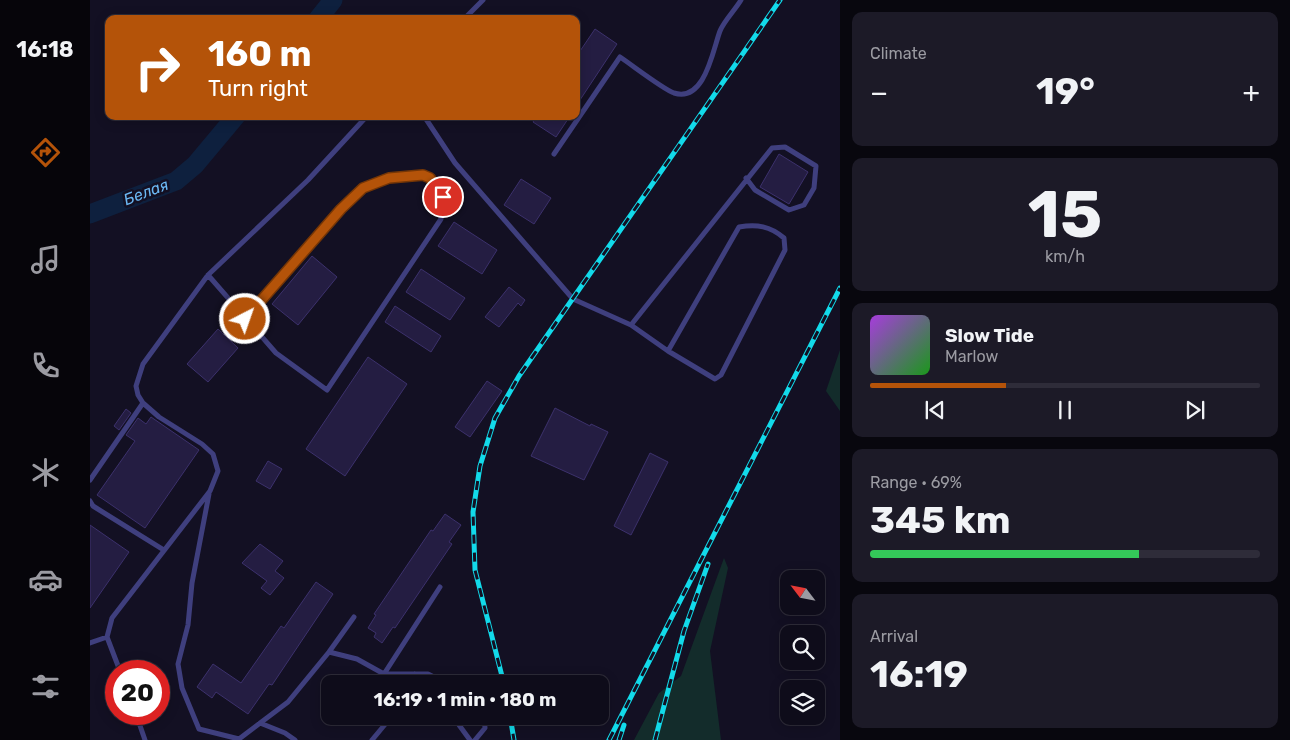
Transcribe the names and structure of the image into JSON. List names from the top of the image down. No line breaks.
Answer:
{"water":["Белая"],"north":"top left","page":{"tabs":"16:18","tile":["Climate",["15","km/h"],["Range · 69%","345 km"],["Arrival","16:19"]],"turn":["160 m","Turn right"],"heat":["−","19°","+"],"song":["Slow Tide","Marlow"],"limit":"20","trip":"16:19 · 1 min · 180 m"}}
